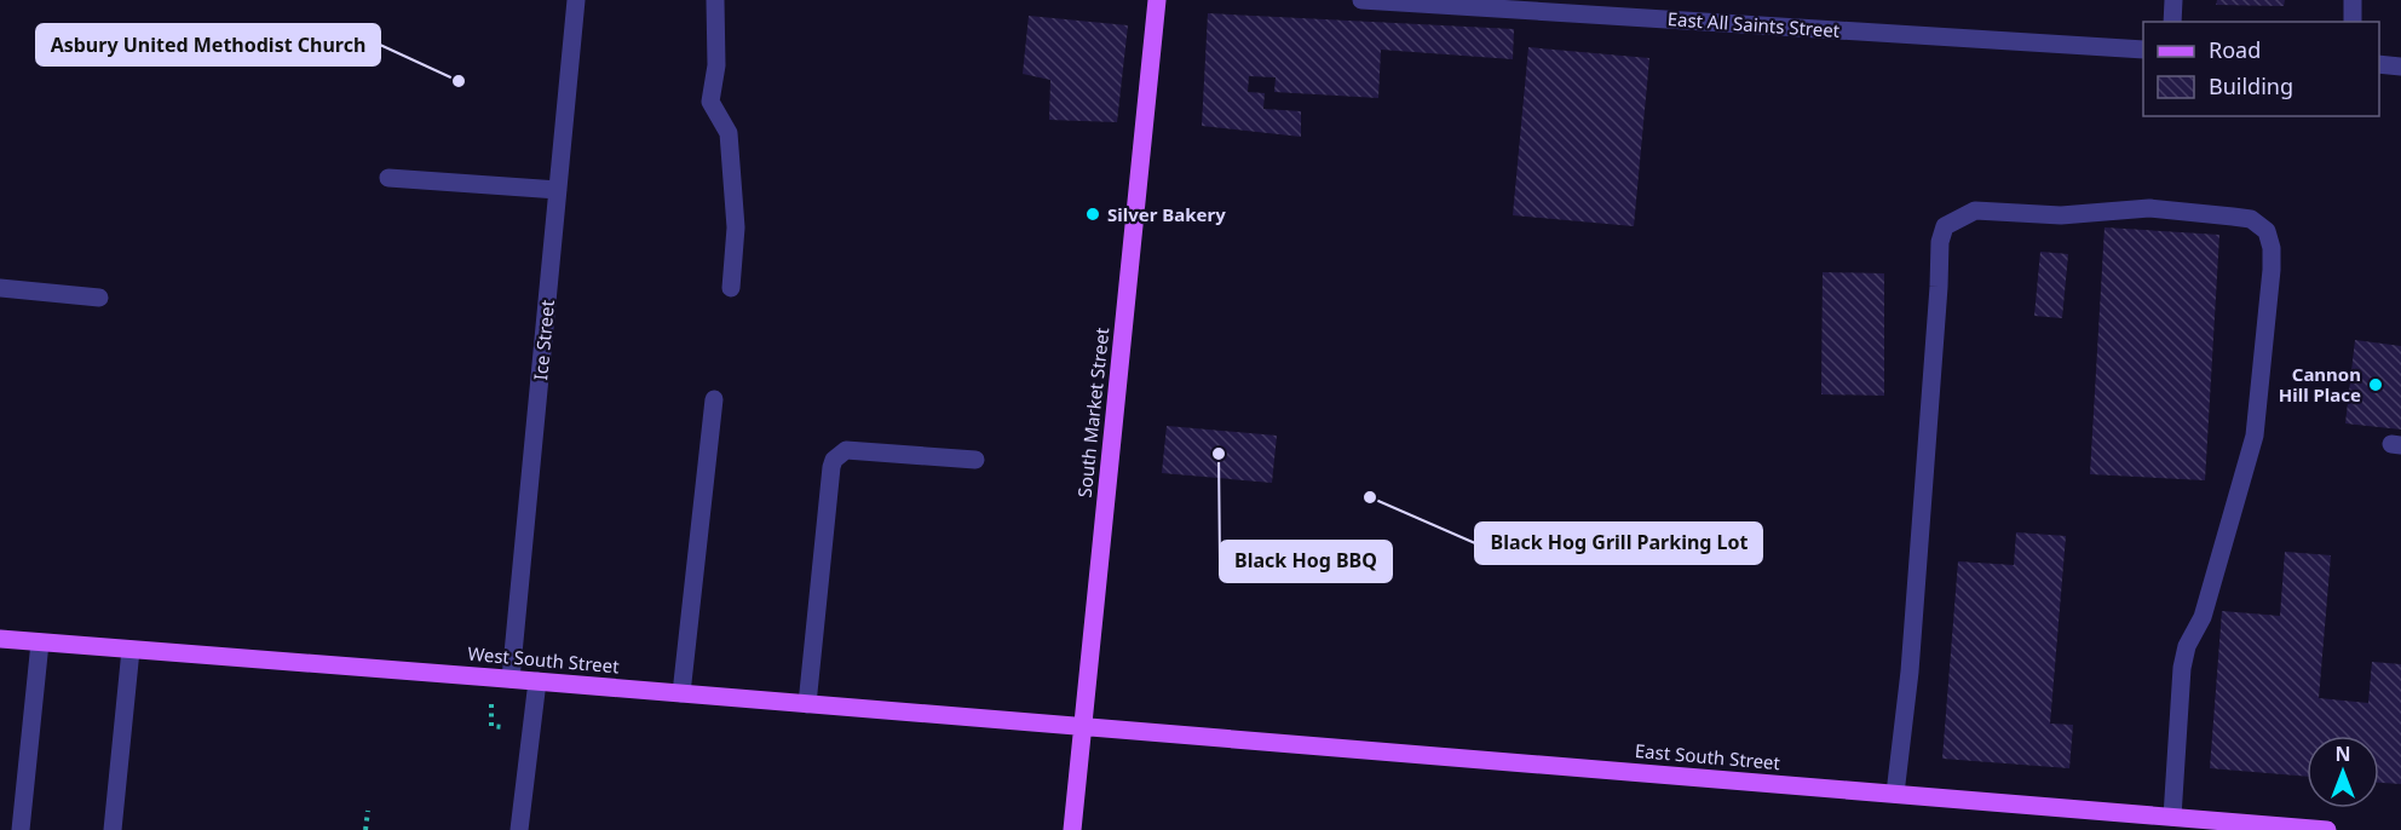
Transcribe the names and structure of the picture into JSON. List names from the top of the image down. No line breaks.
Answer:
{"streets":{"main road":["South Market Street","West South Street","East South Street"],"street":["East All Saints Street","Ice Street"]},"crossings":[["Ice Street","West South Street"],["South Market Street","West South Street"],["South Market Street","East South Street"],["West South Street","East South Street"]],"places":["Asbury United Methodist Church","Silver Bakery","Cannon Hill Place","Black Hog BBQ","Black Hog Grill Parking Lot"],"legend":["Road","Building"],"north":"top"}
